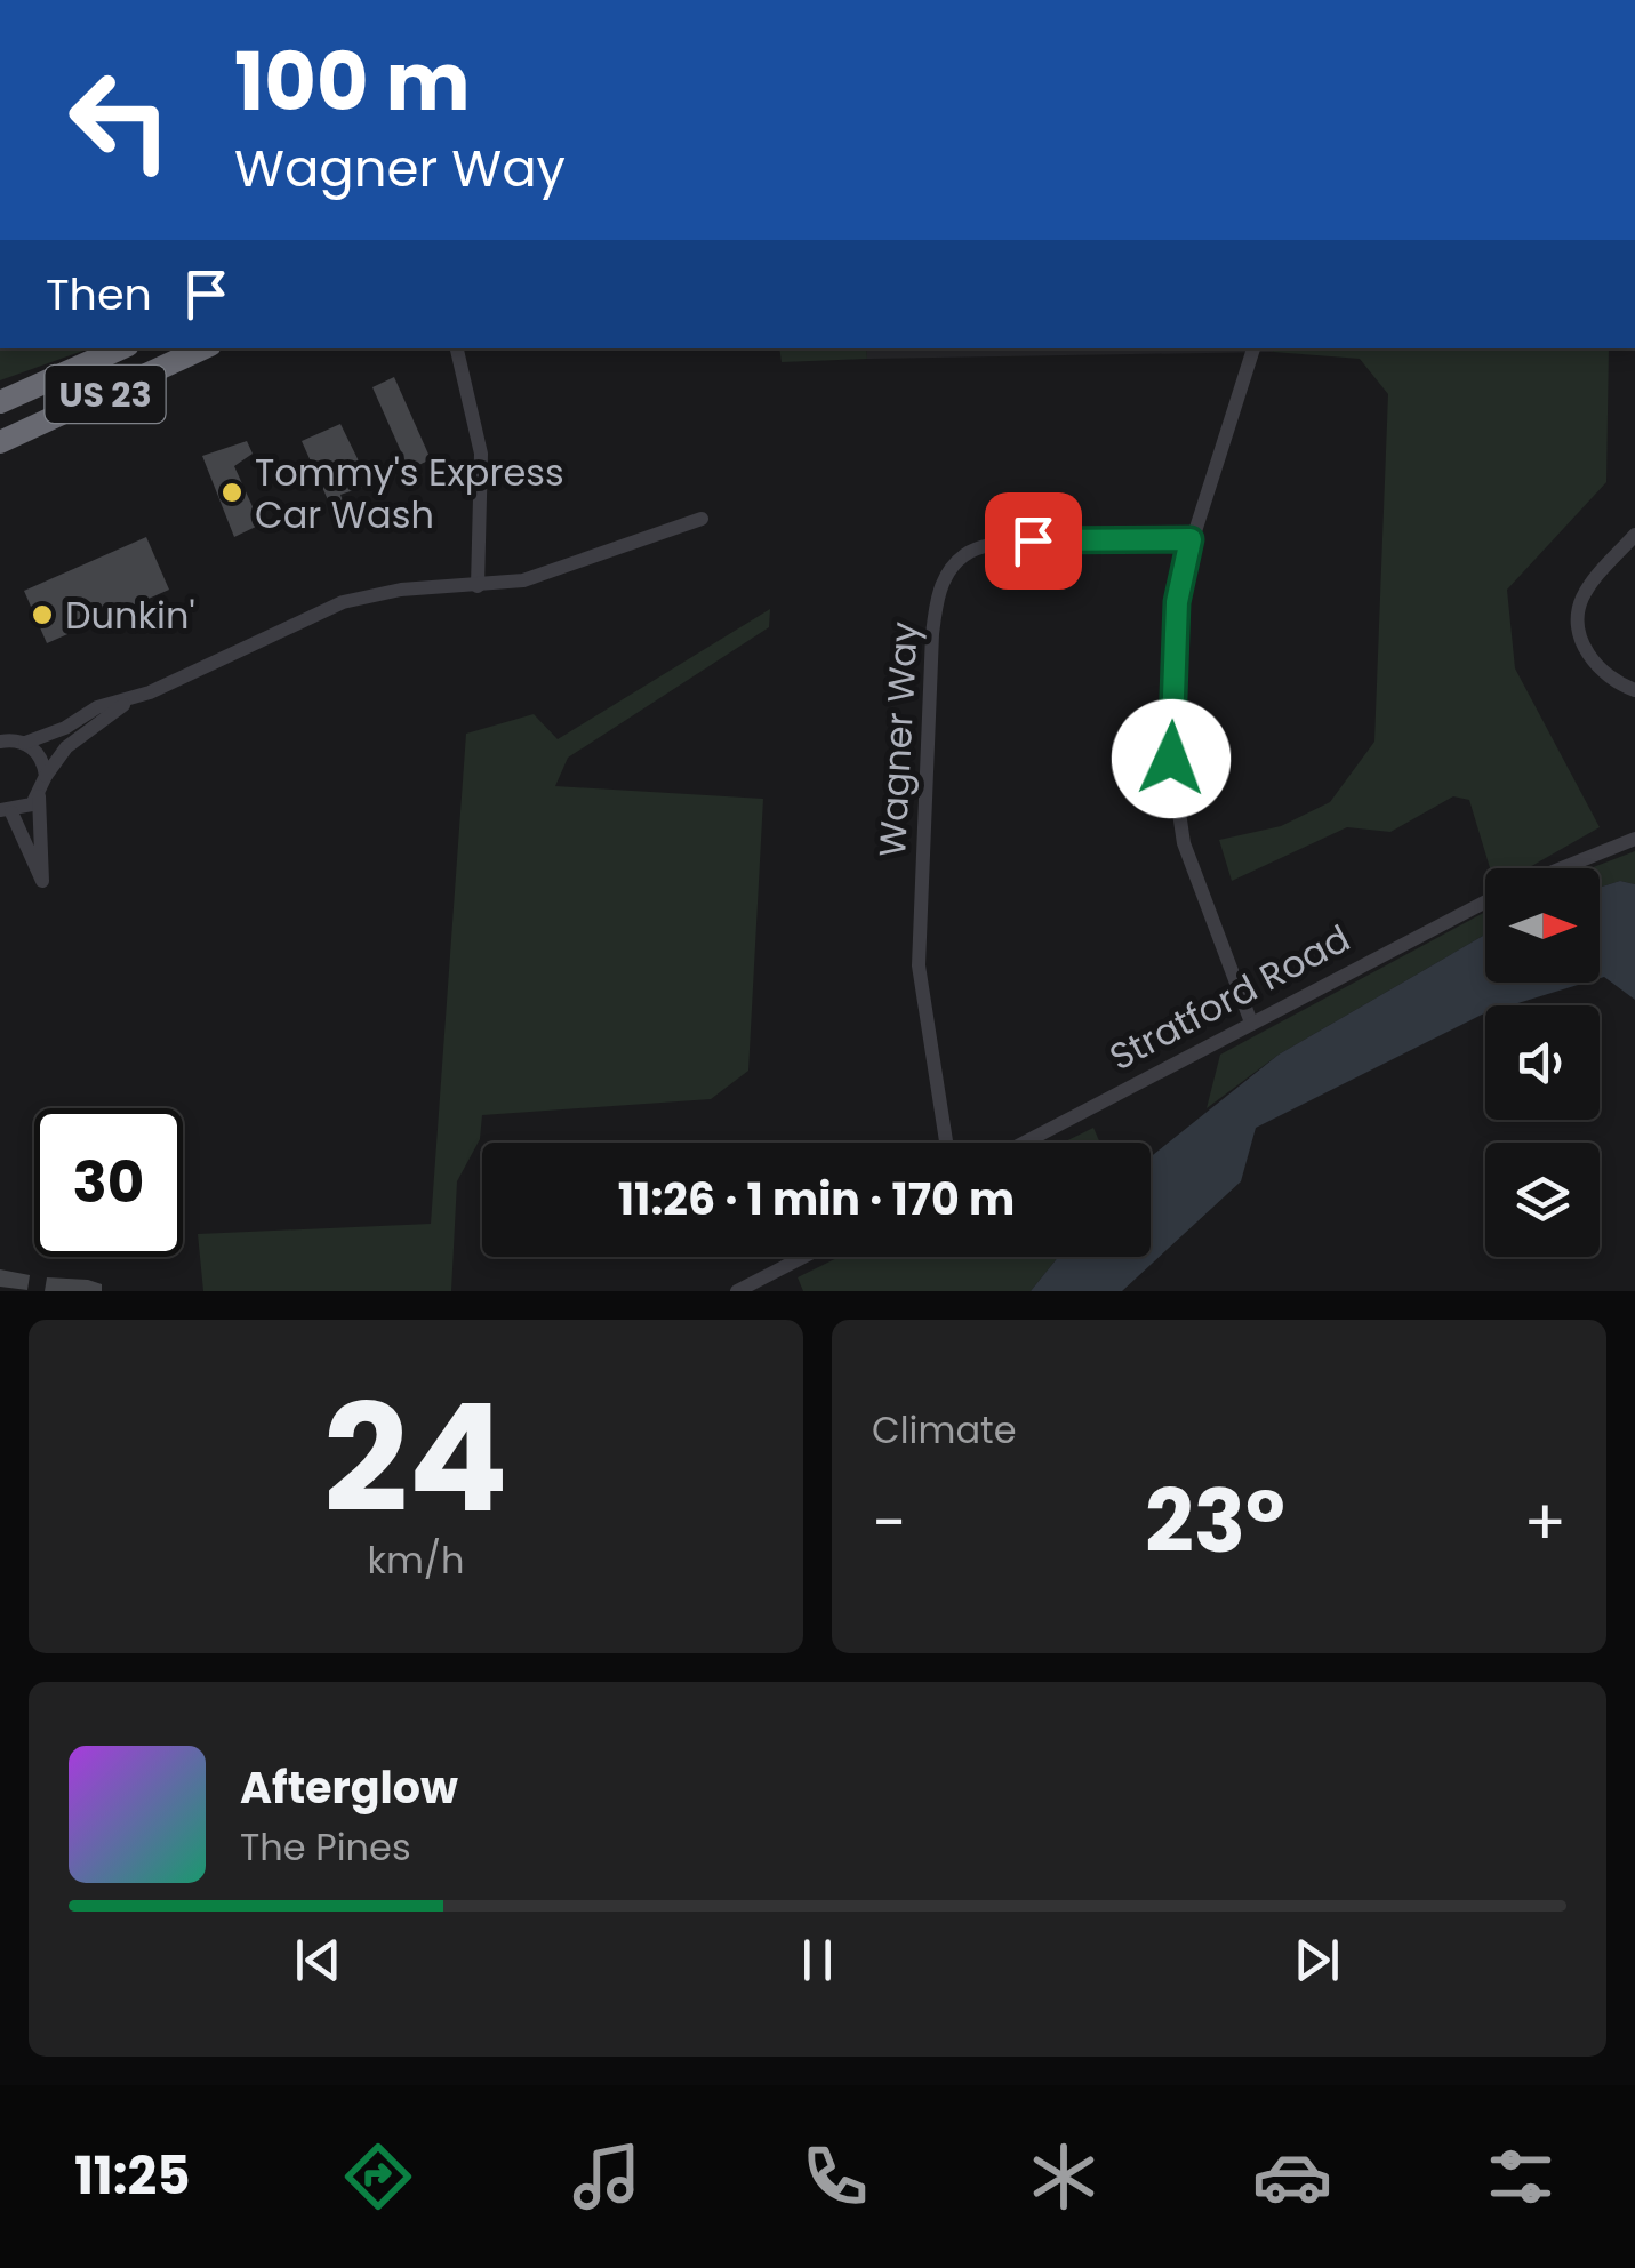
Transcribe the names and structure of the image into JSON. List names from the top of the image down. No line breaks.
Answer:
{"streets":{"highway":["US 23"],"street":["Wagner Way","Stratford Road"]},"places":["Tommy's Express Car Wash","Dunkin'"],"north":"right","page":{"turn":["100 m","Wagner Way"],"then":"Then","limit":"30","trip":"11:26 · 1 min · 170 m","tile":[["24","km/h"],"Climate"],"heat":["−","23°","+"],"song":["Afterglow","The Pines"],"tabs":"11:25"}}
